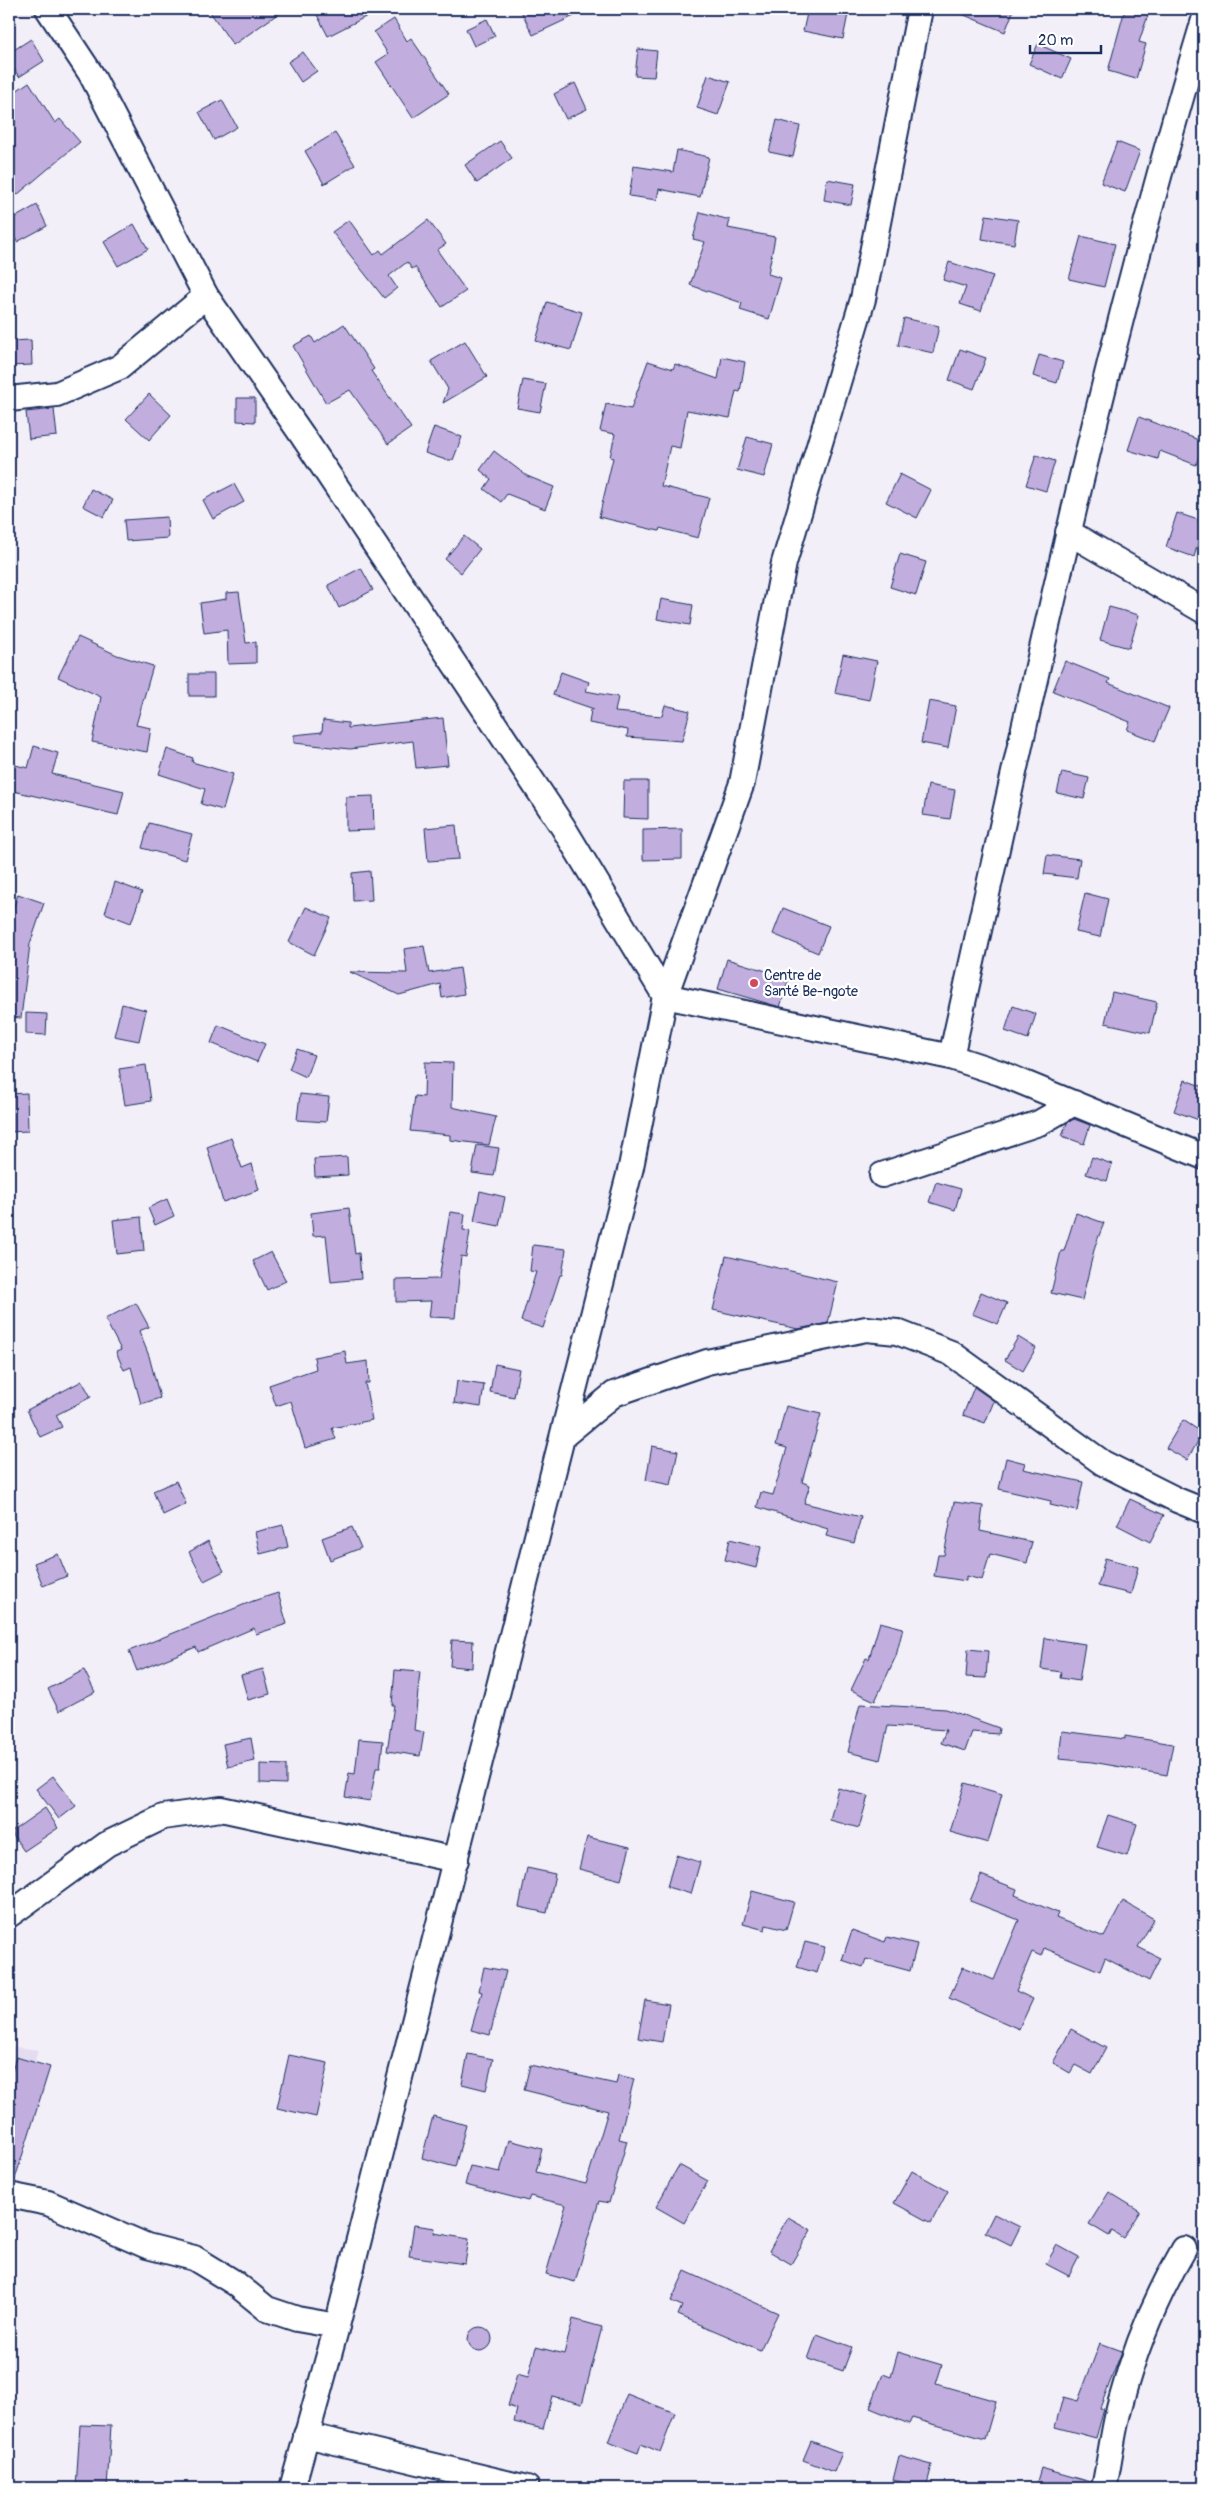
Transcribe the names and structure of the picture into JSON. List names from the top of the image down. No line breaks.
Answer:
{"places":["Centre de Santé Be-ngote"],"scale_bar":"20 m"}
